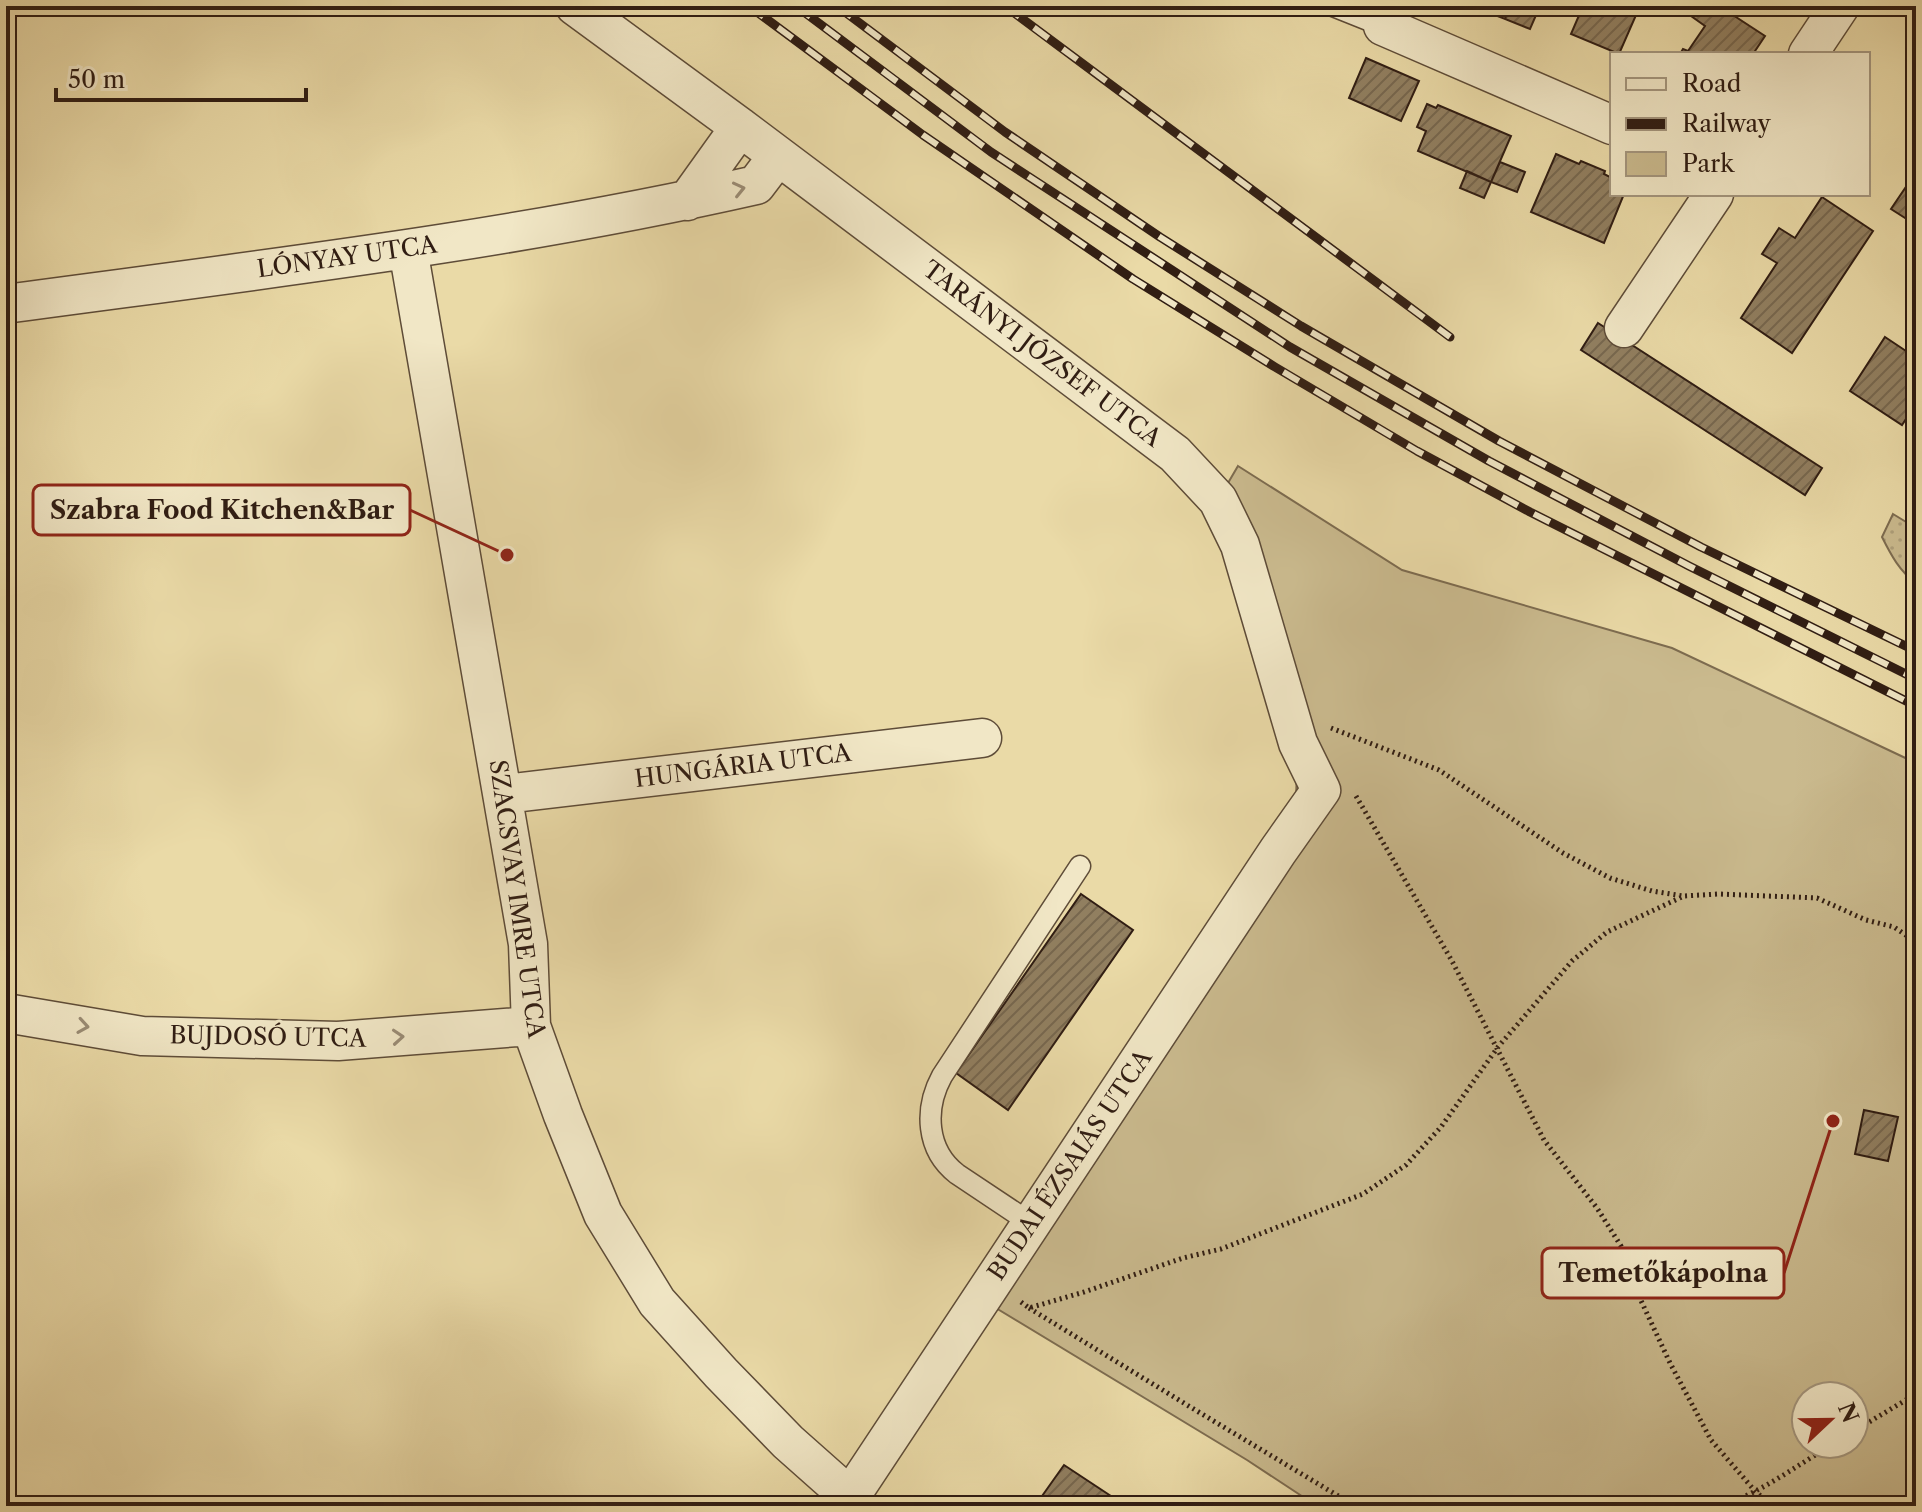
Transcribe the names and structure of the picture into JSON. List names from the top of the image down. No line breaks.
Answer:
{"streets":{"street":["LÓNYAY UTCA","TARÁNYI JÓZSEF UTCA","HUNGÁRIA UTCA","SZACSVAY IMRE UTCA","BUJDOSÓ UTCA","BUDAI ÉZSAIÁS UTCA"]},"crossings":[["LÓNYAY UTCA","TARÁNYI JÓZSEF UTCA"],["LÓNYAY UTCA","SZACSVAY IMRE UTCA"],["TARÁNYI JÓZSEF UTCA","BUDAI ÉZSAIÁS UTCA"],["HUNGÁRIA UTCA","SZACSVAY IMRE UTCA"],["SZACSVAY IMRE UTCA","BUJDOSÓ UTCA"],["SZACSVAY IMRE UTCA","BUDAI ÉZSAIÁS UTCA"]],"one_way":["BUJDOSÓ UTCA"],"places":["Szabra Food Kitchen&Bar","Temetőkápolna"],"legend":["Road","Railway","Park"],"scale_bar":"50 m","north":"right"}
